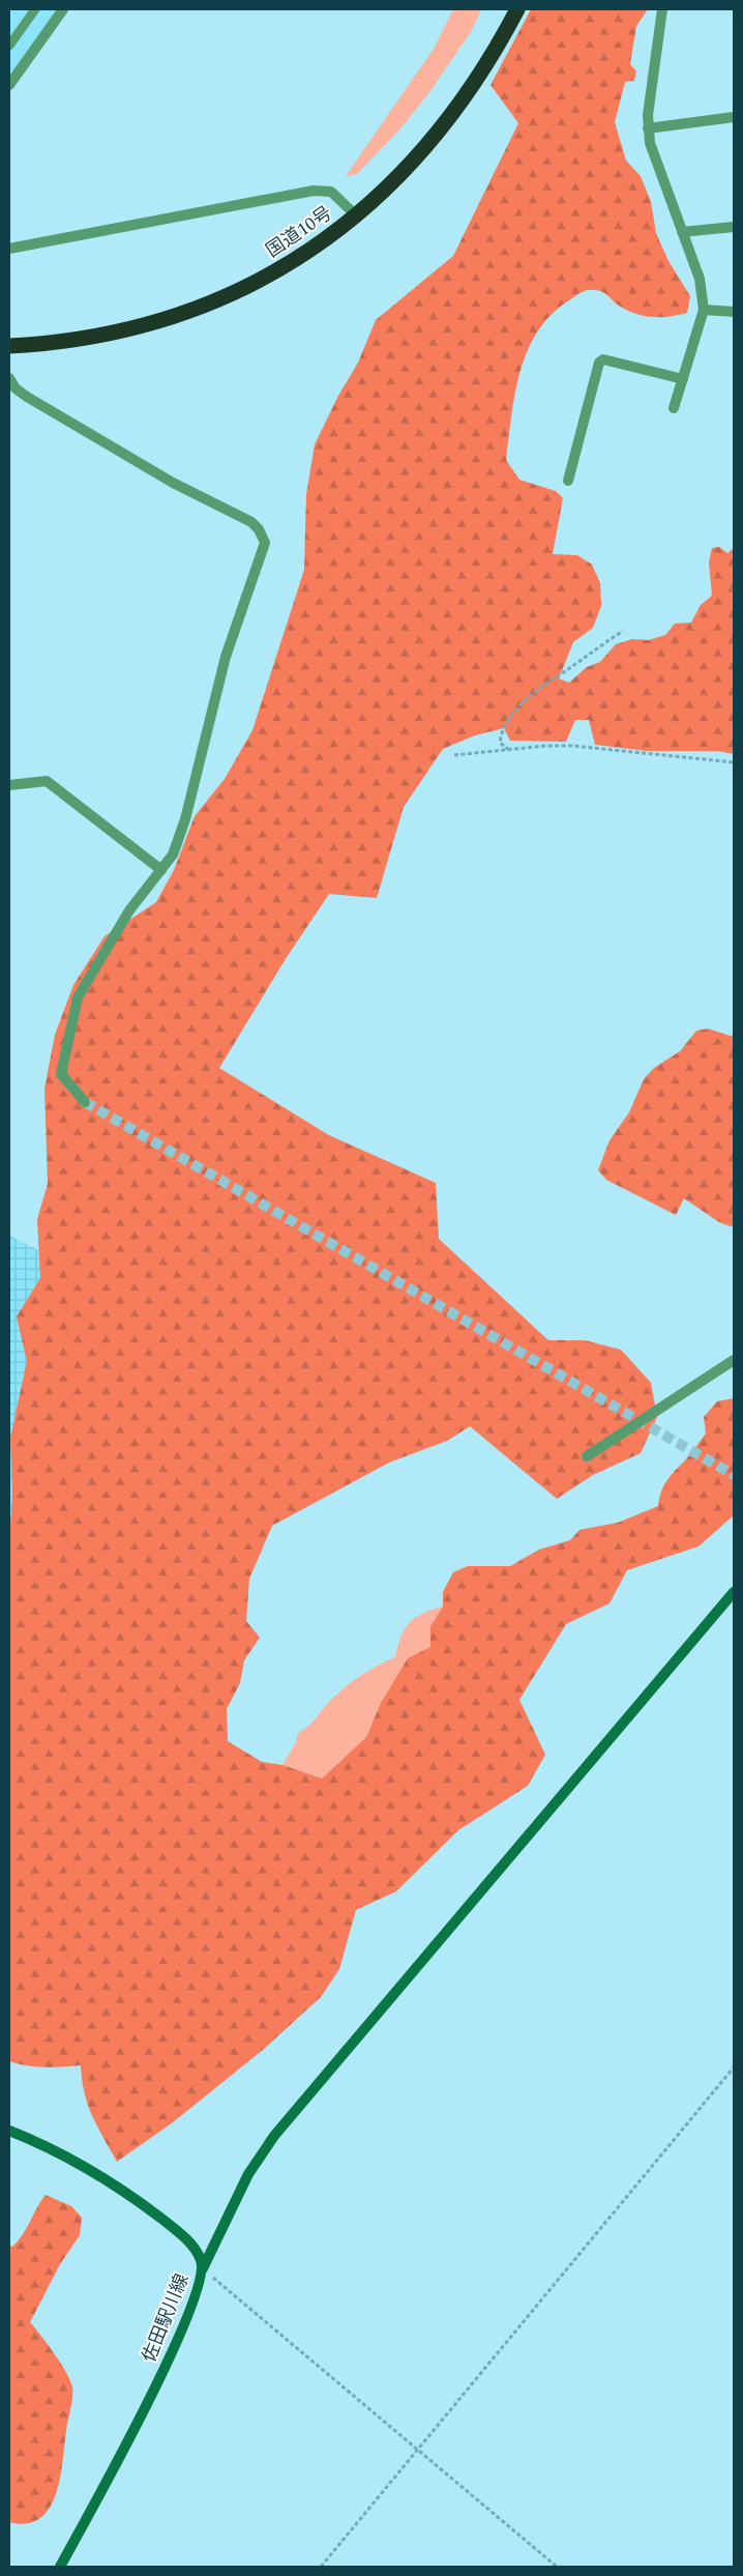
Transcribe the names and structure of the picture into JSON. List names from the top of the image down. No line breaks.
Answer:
{"streets":{"highway":["国道10号"],"street":["佐田駅川線"]}}
